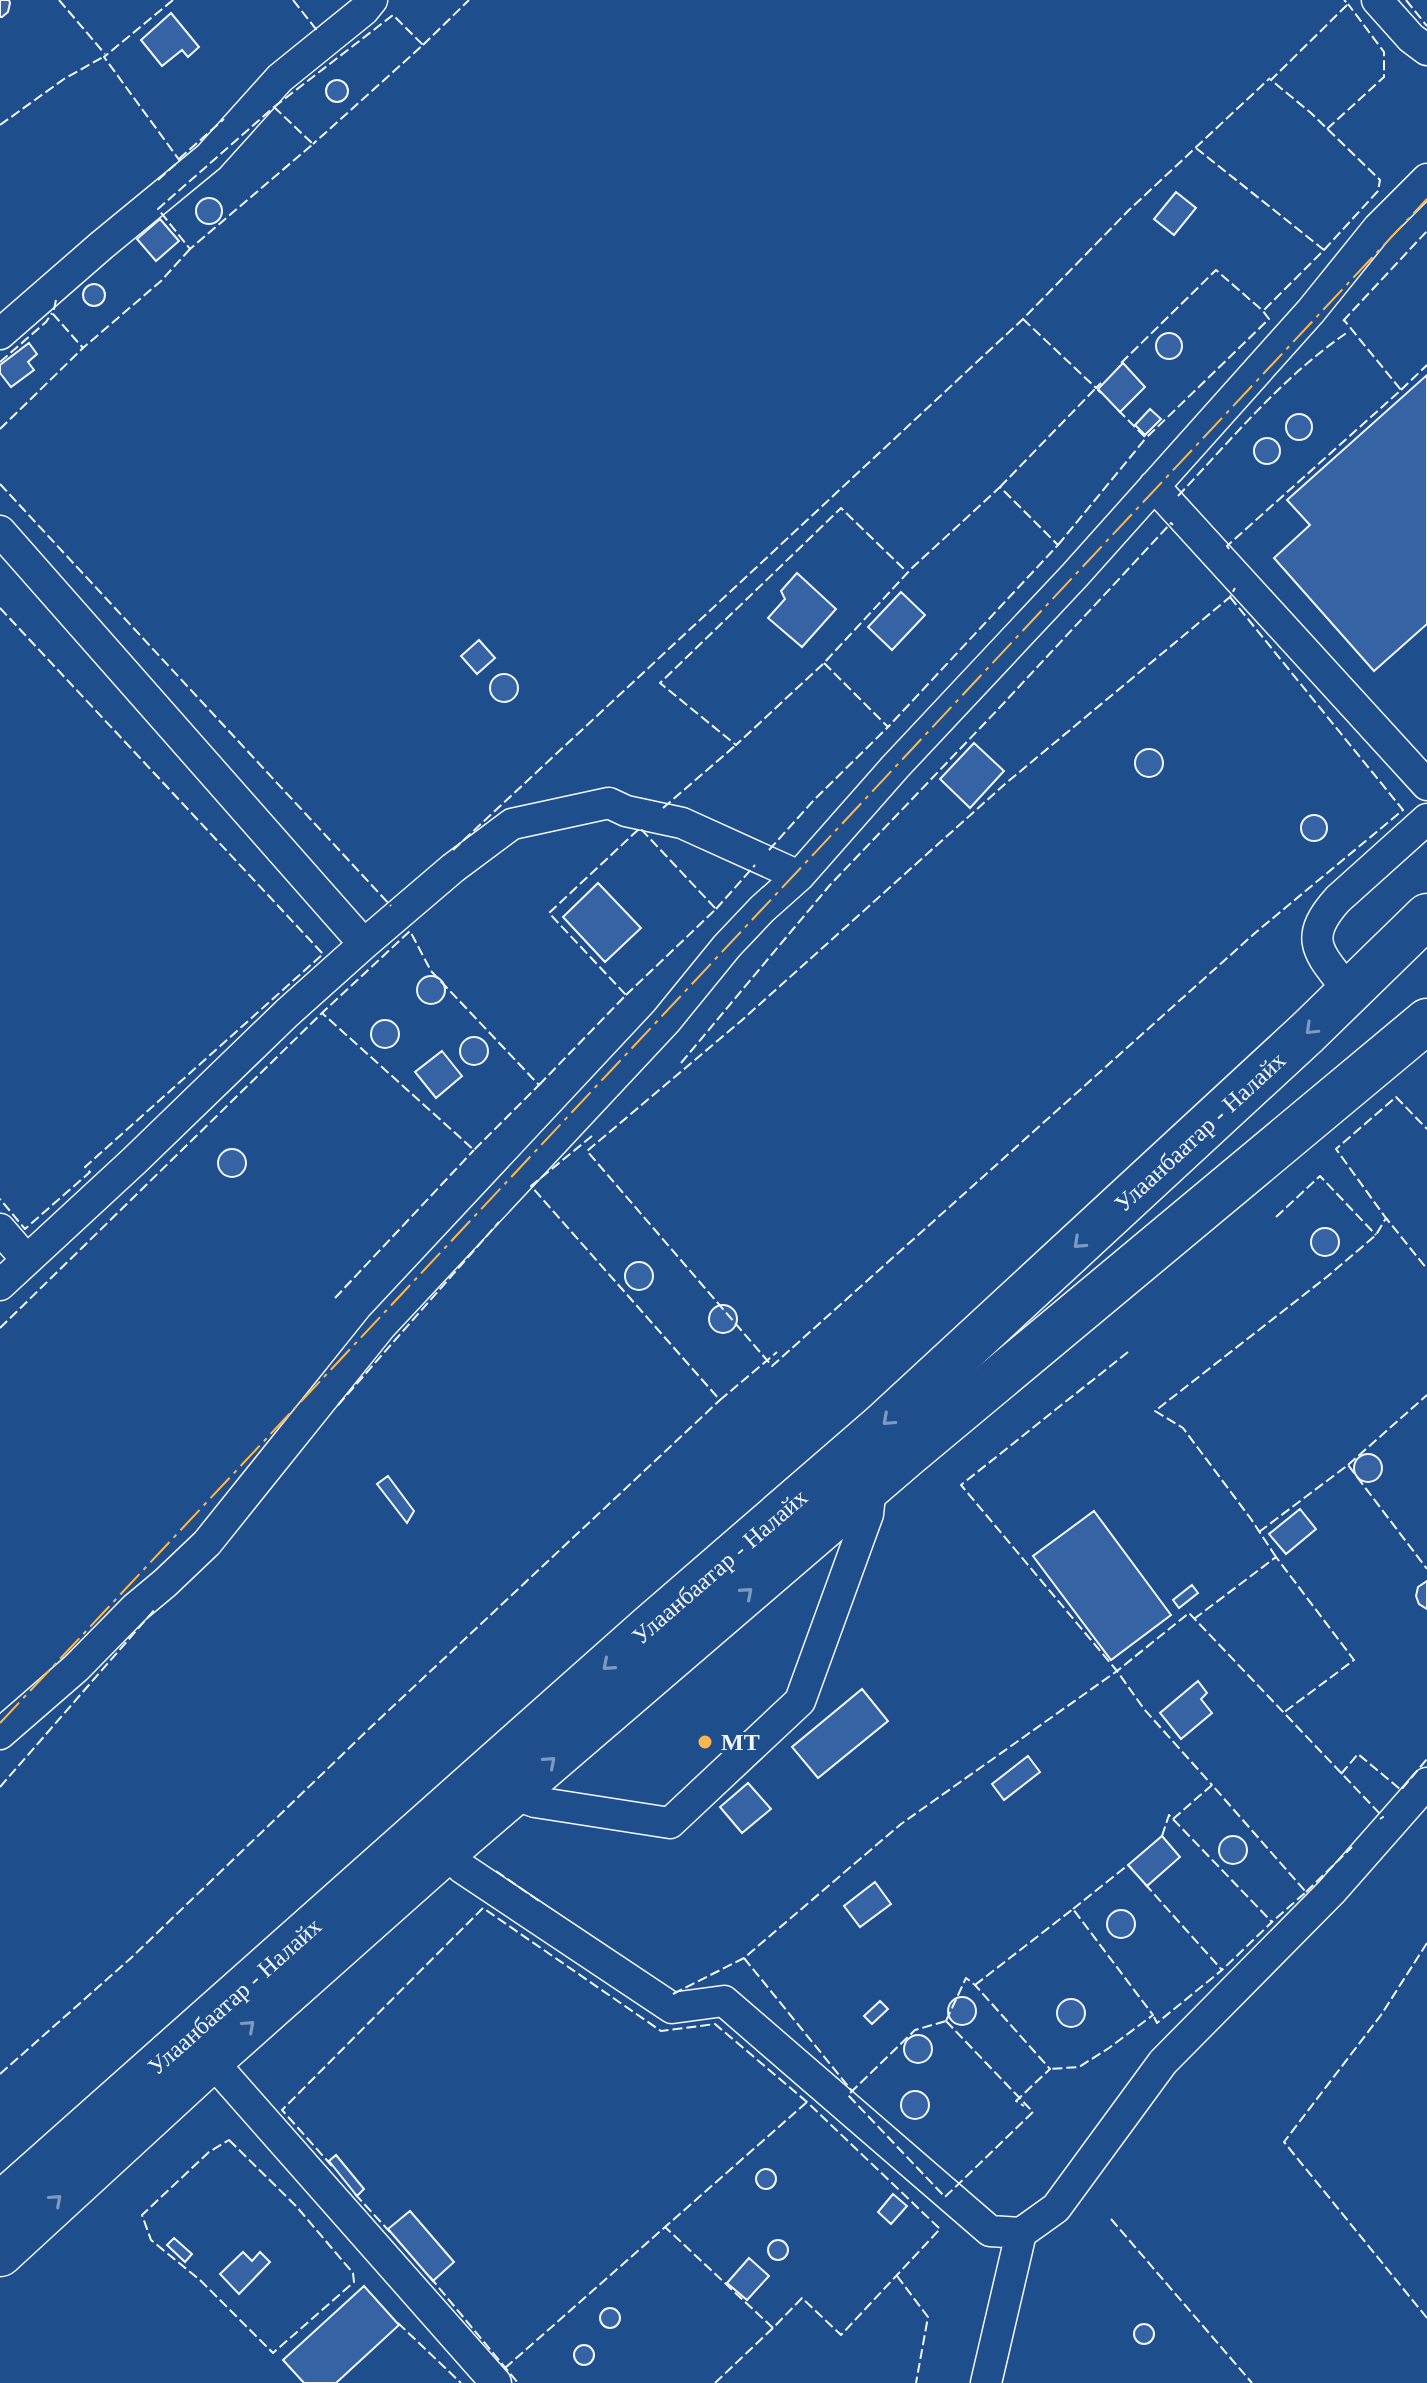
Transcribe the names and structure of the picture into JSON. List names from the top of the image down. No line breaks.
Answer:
{"streets":{"highway":["Улаанбаатар - Налайх"]},"places":["MT"]}
